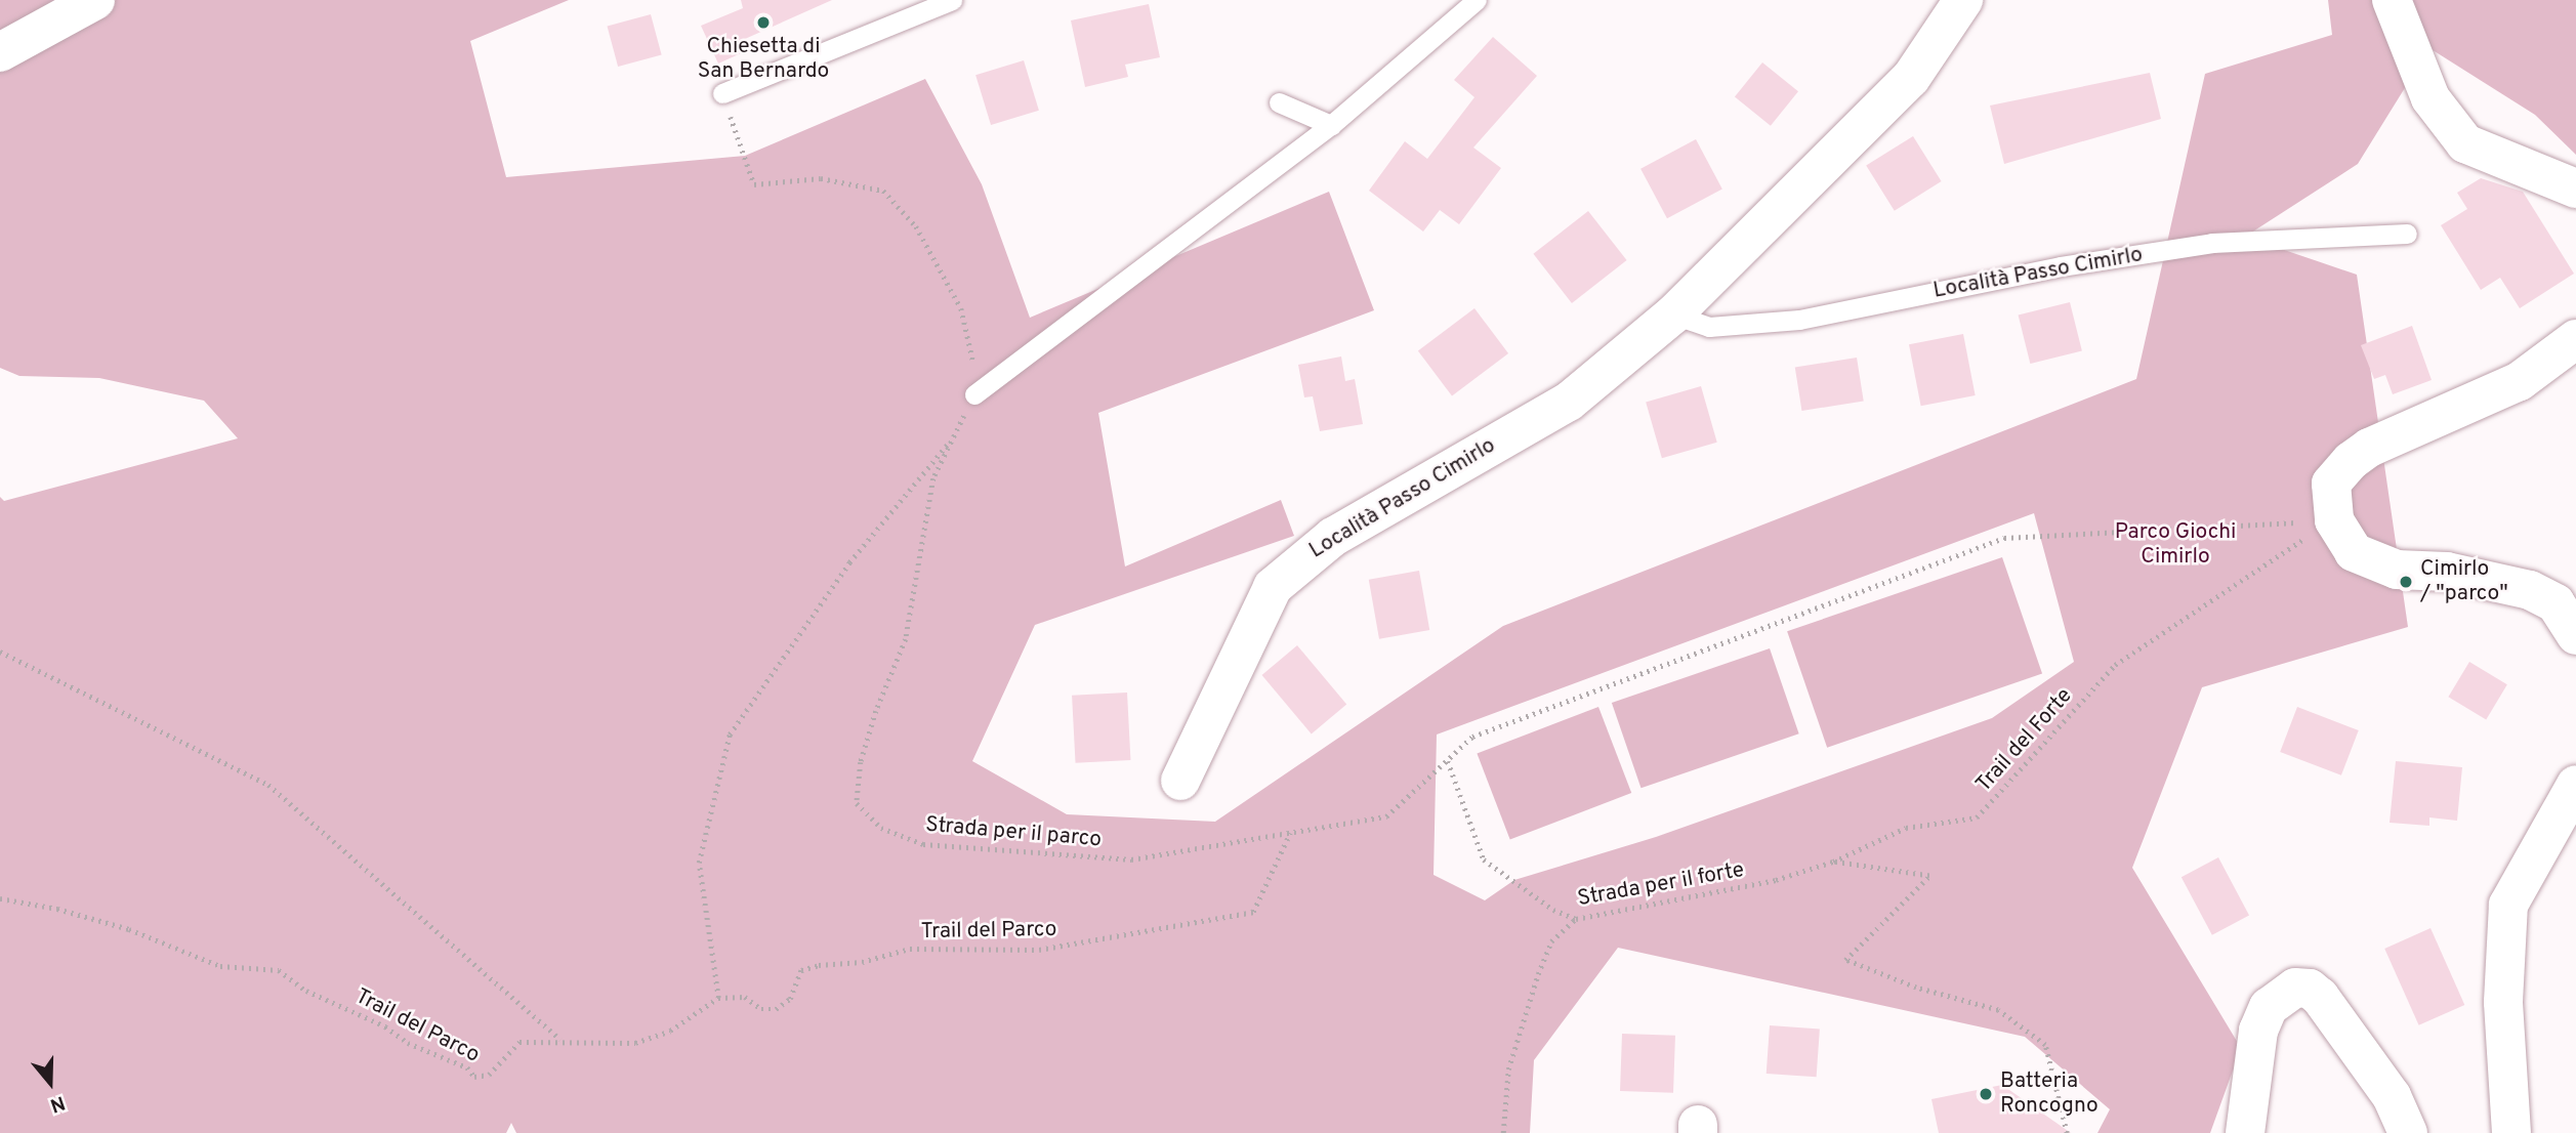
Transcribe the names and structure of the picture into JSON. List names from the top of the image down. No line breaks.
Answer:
{"streets":{"street":["Località Passo Cimirlo"],"path":["Trail del Forte","Strada per il parco","Strada per il forte","Trail del Parco"]},"crossings":[["Trail del Forte","Strada per il parco"],["Trail del Forte","Strada per il forte"],["Strada per il parco","Strada per il forte"],["Strada per il parco","Trail del Parco"]],"parks":["Parco Giochi Cimirlo"],"places":["Chiesetta di San Bernardo","Cimirlo / \"parco\"","Batteria Roncogno"],"north":"bottom"}
